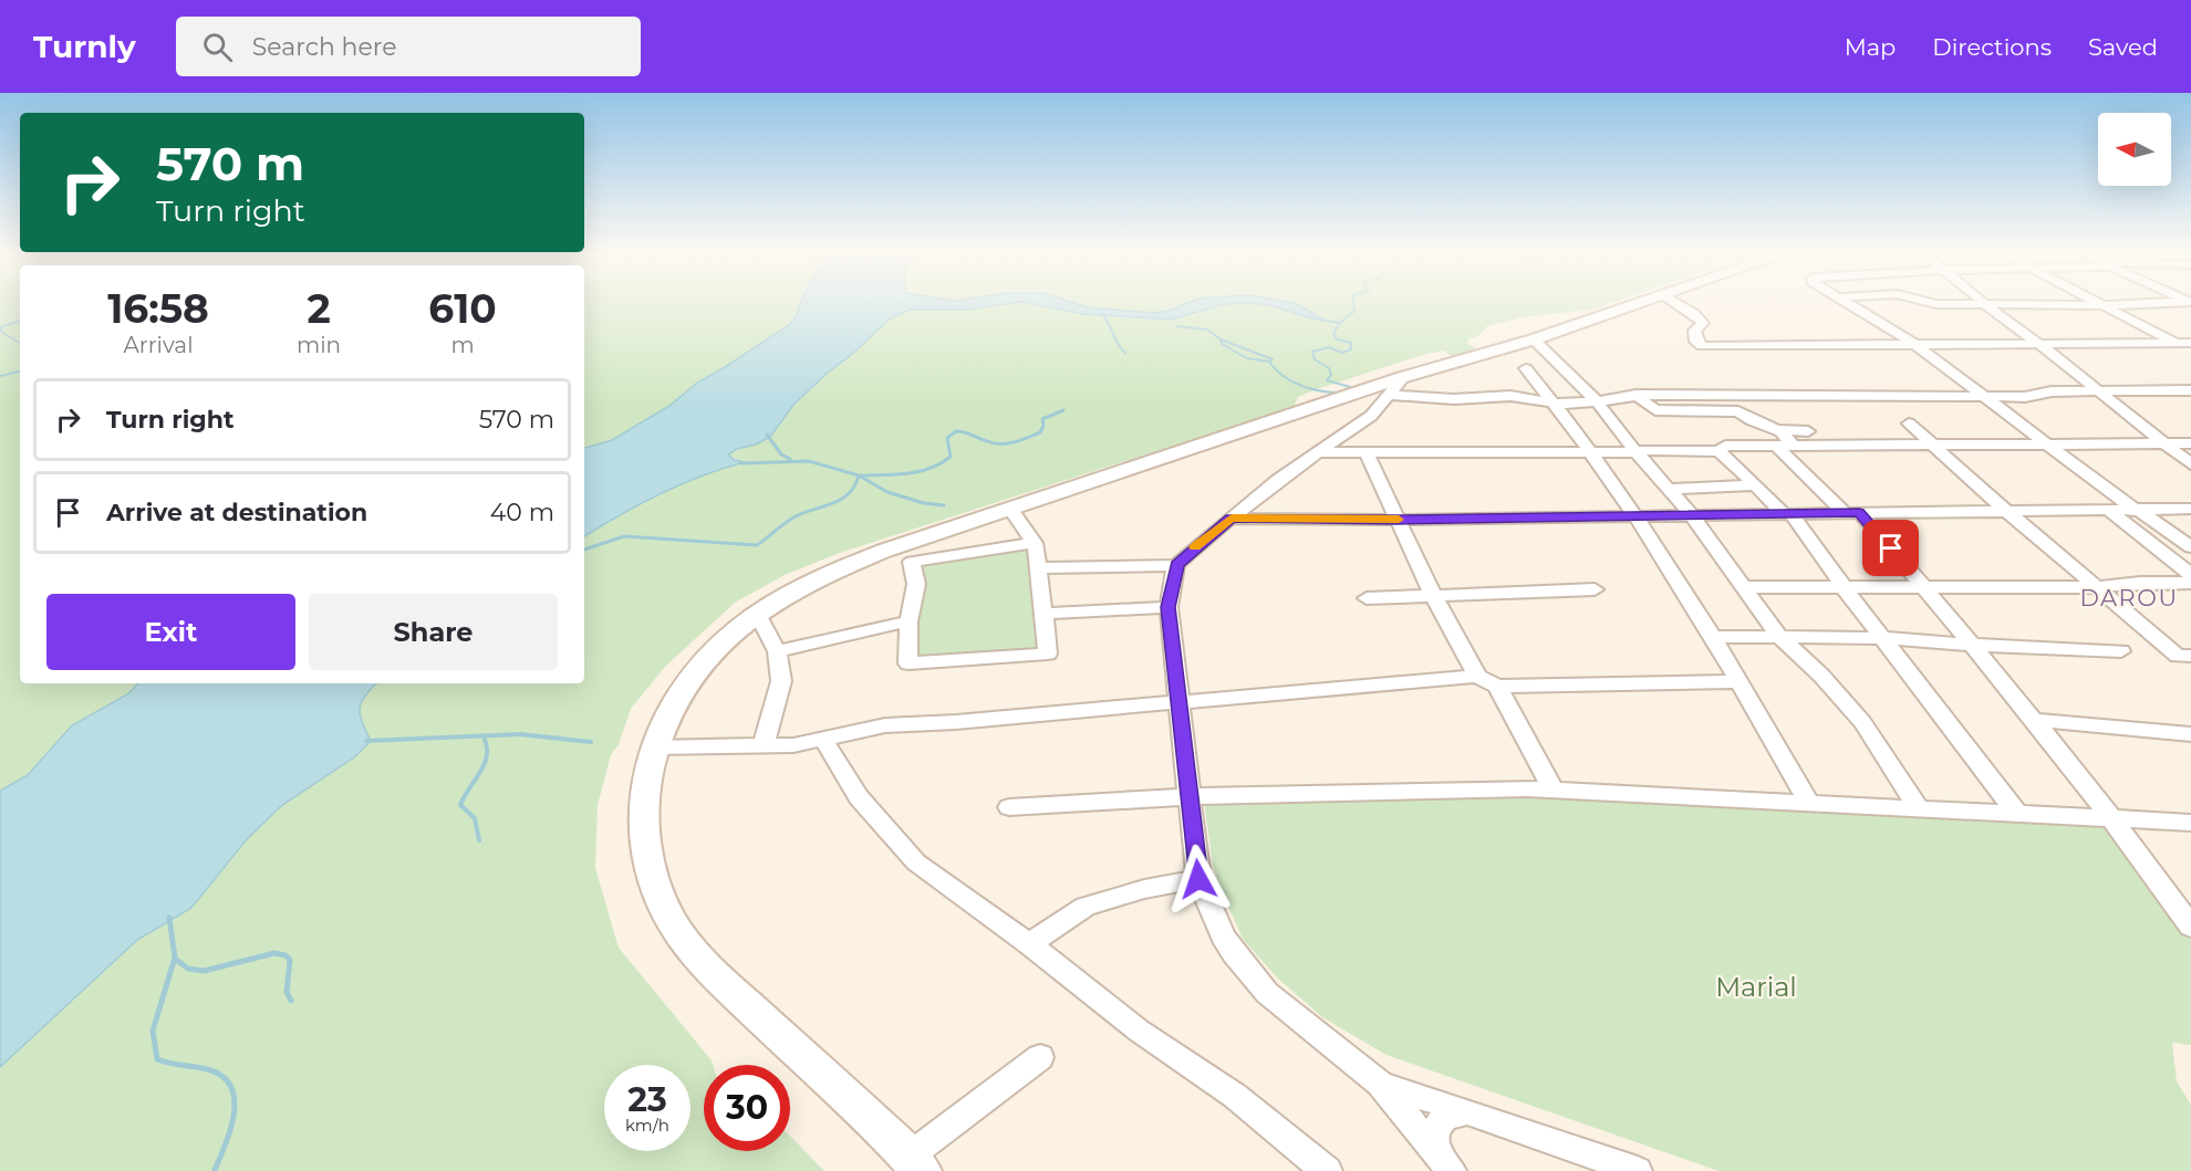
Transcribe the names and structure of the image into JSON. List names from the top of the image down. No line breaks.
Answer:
{"districts":["DAROU"],"parks":["Marial"],"north":"left","page":{"header":"Turnly","search":"Search here","nav":["Map","Directions","Saved"],"turn":["570 m","Turn right"],"eta":["16:58","Arrival","2","min","610","m"],"list":[{"name":"Turn right","value":"570 m"},{"name":"Arrive at destination","value":"40 m"}],"buttons":["Exit","Share"],"speed":"23 km/h","limit":"30"}}
